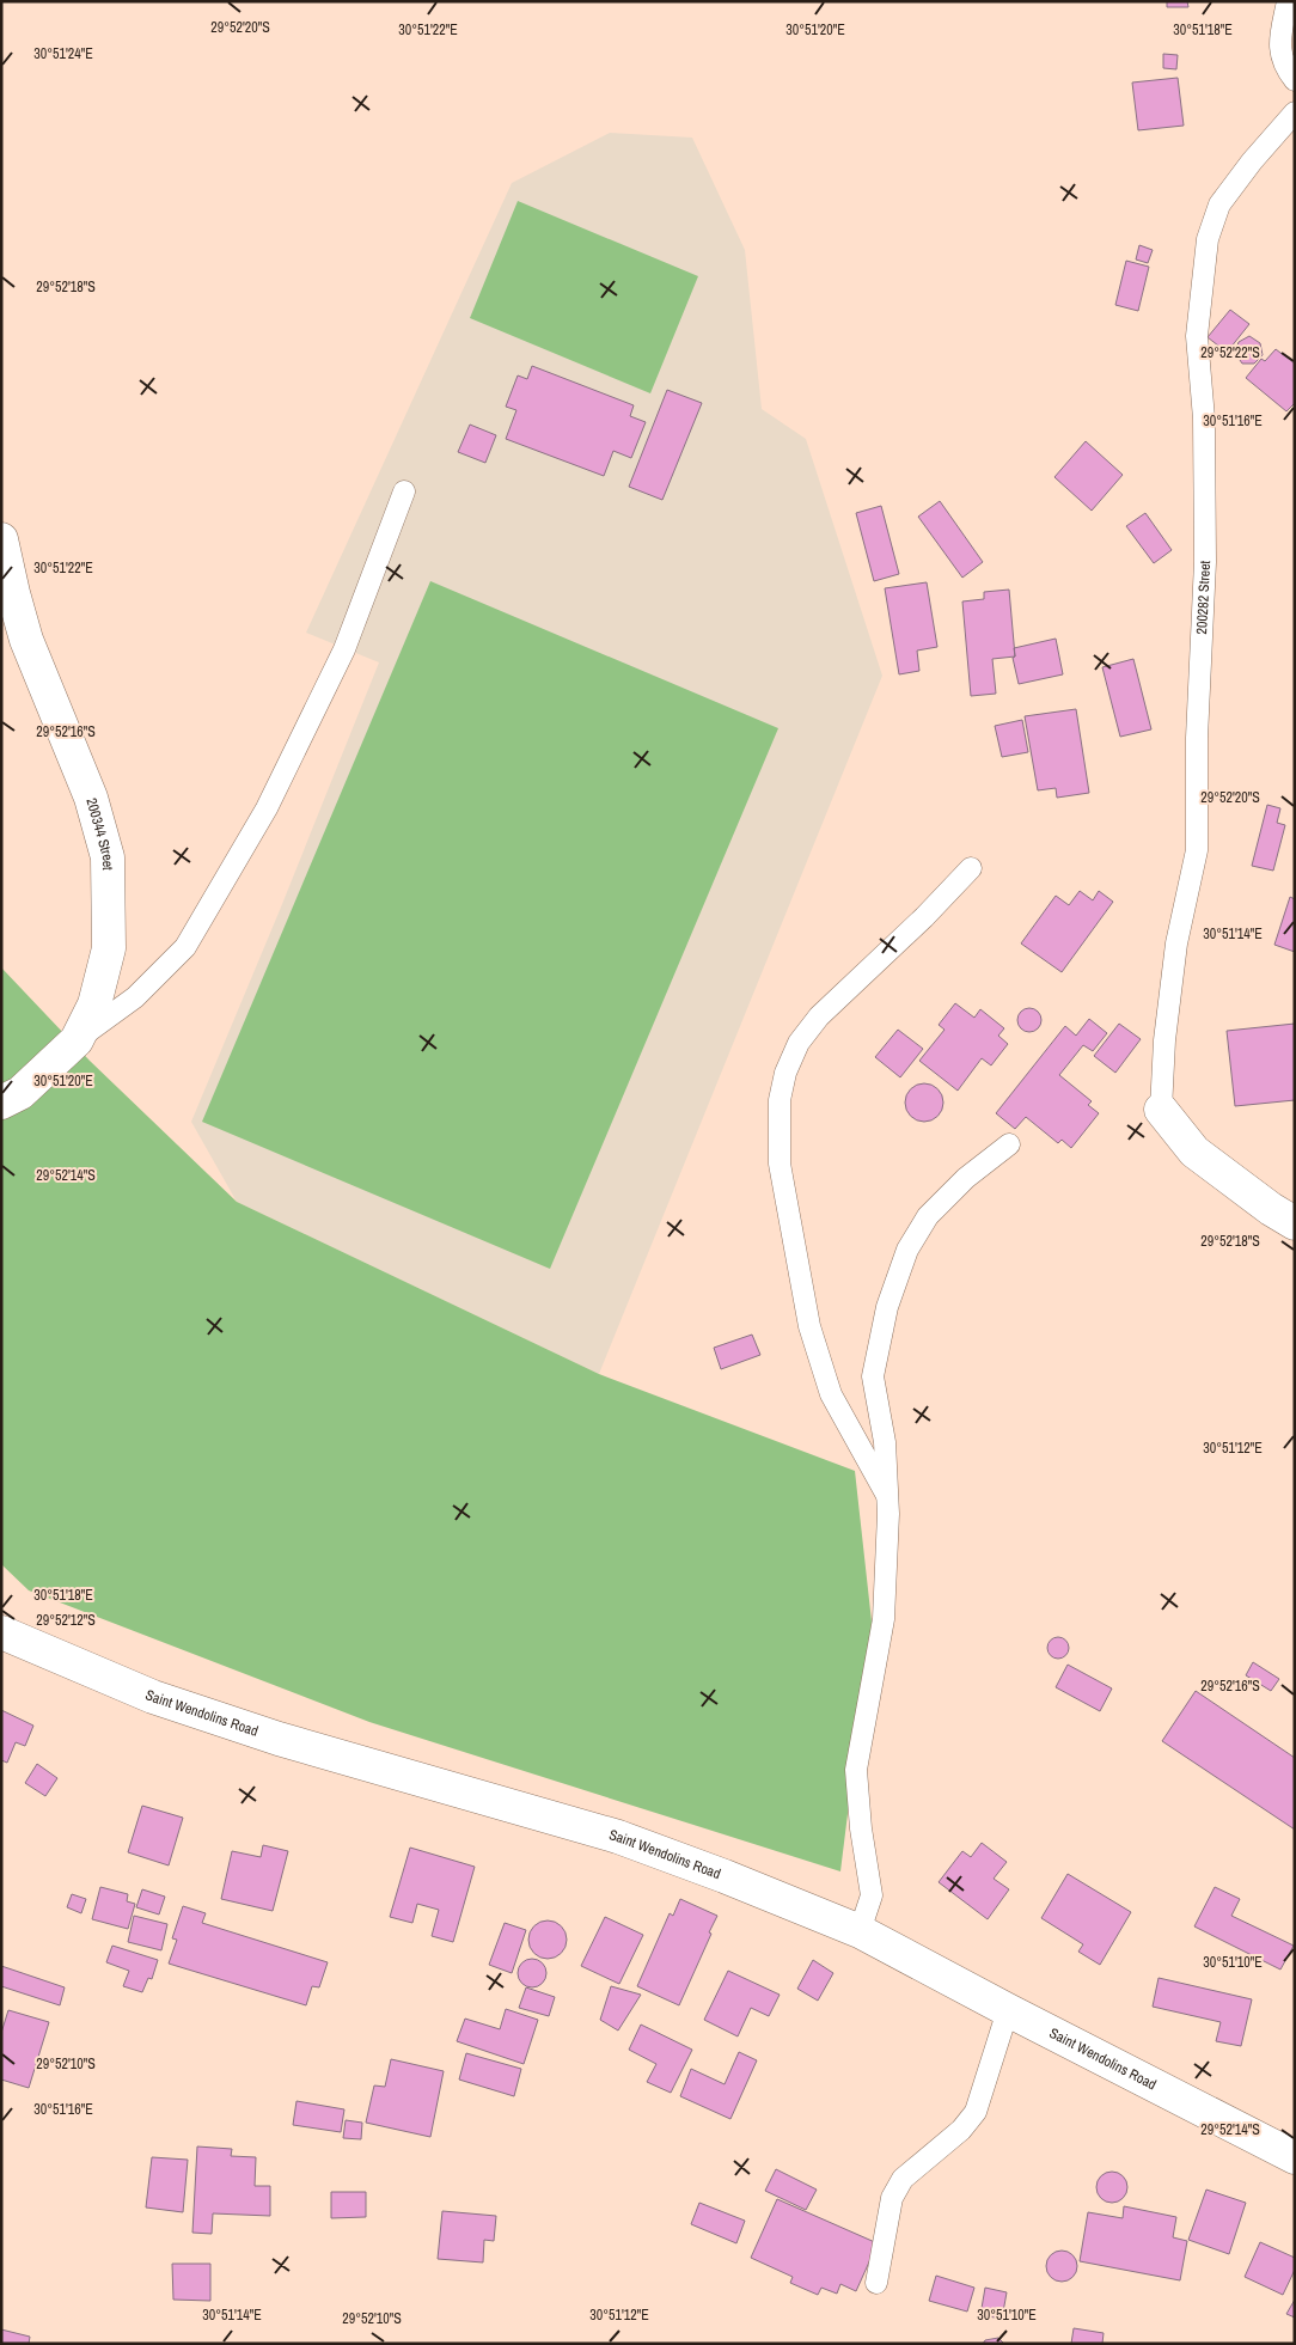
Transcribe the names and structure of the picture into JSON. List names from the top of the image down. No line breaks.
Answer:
{"streets":{"street":["200344 Street","Saint Wendolins Road"],"lane":["200282 Street"]},"coordinates":["29°52'20\"S","30°51'22\"E","30°51'20\"E","30°51'18\"E","30°51'24\"E","29°52'18\"S","29°52'22\"S","30°51'16\"E","29°52'16\"S","30°51'14\"E","29°52'14\"S","30°51'12\"E","29°52'12\"S","30°51'10\"E","29°52'10\"S"]}
